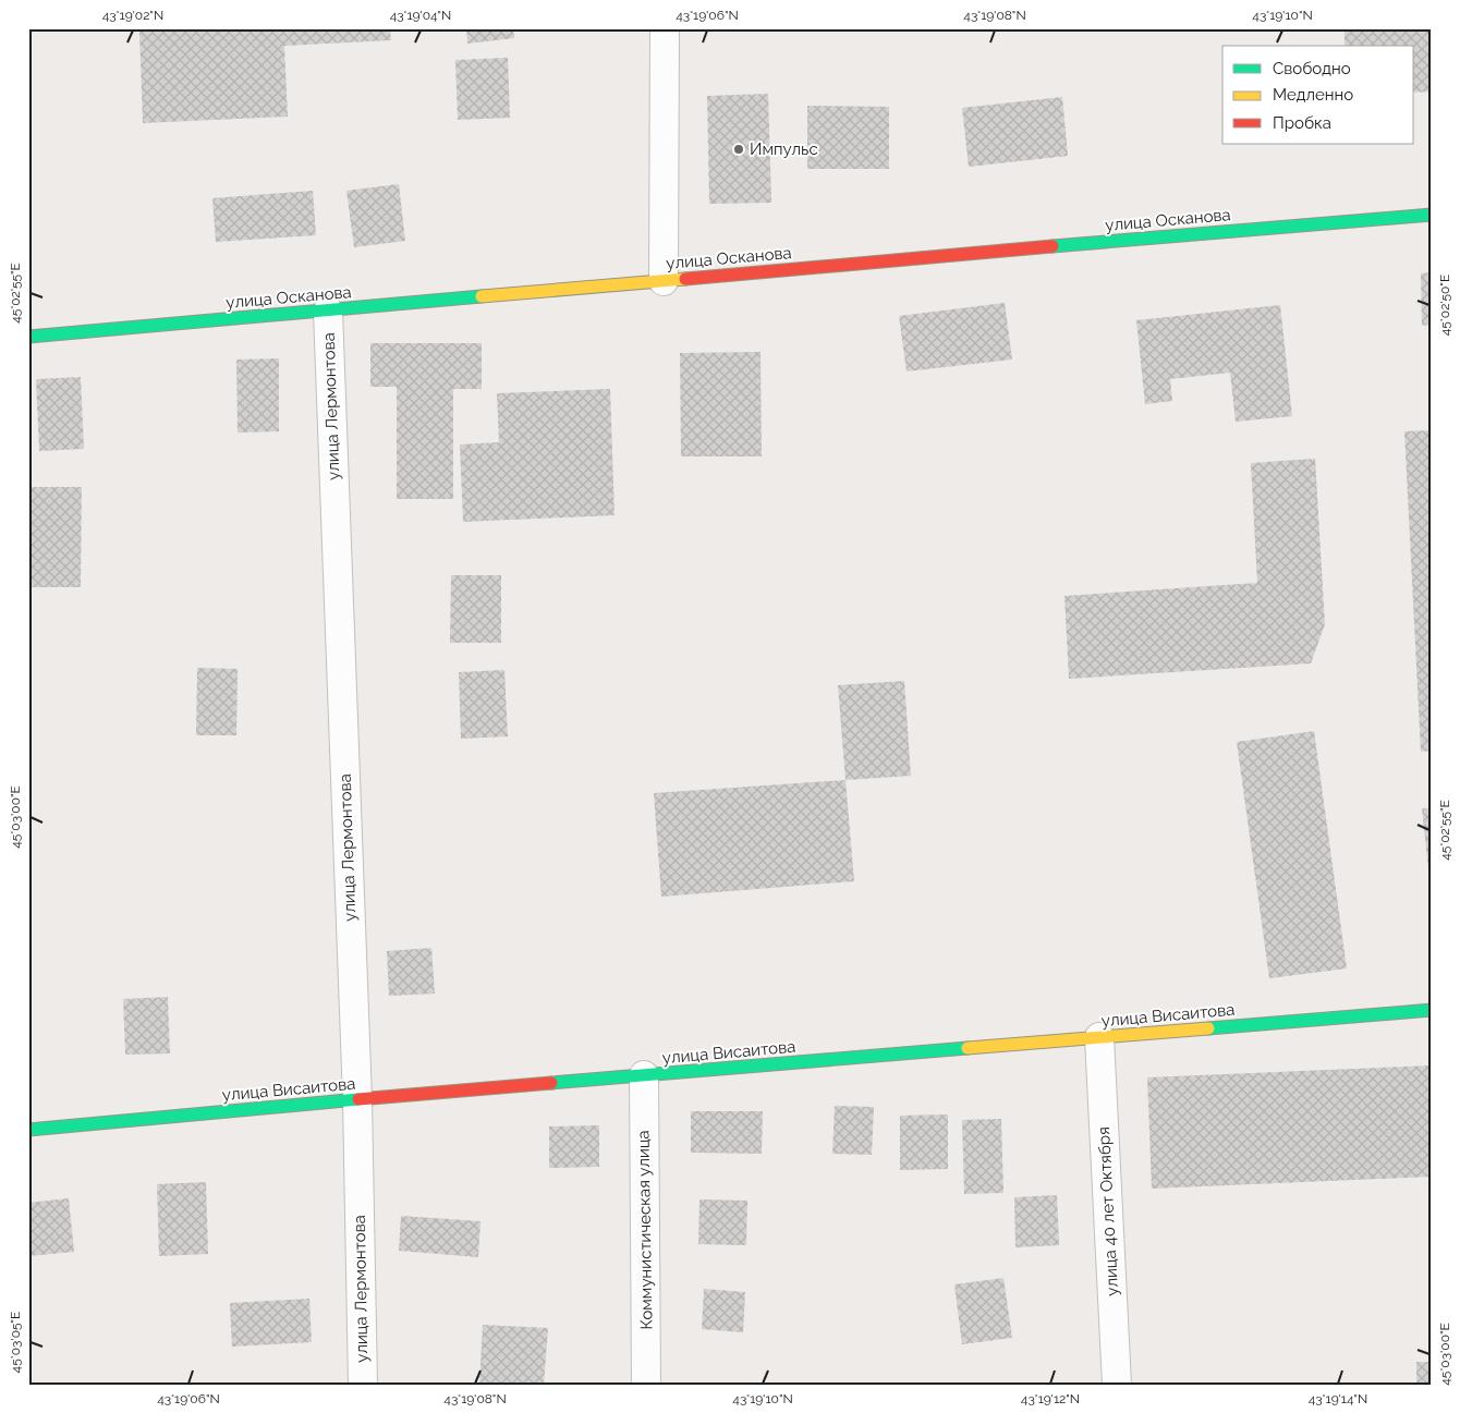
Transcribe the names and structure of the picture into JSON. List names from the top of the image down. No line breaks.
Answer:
{"streets":{"street":["улица Осканова","улица Лермонтова","улица Висаитова","улица 40 лет Октября","Коммунистическая улица"]},"crossings":[["улица Осканова","улица Лермонтова"],["улица Лермонтова","улица Висаитова"],["улица Висаитова","улица 40 лет Октября"],["улица Висаитова","Коммунистическая улица"]],"places":["Импульс"],"legend":["Свободно","Медленно","Пробка"],"coordinates":["43°19'02\"N","43°19'04\"N","43°19'06\"N","43°19'08\"N","43°19'10\"N","45°02'55\"E","45°02'50\"E","45°03'00\"E","45°03'05\"E","43°19'12\"N","43°19'14\"N"]}
